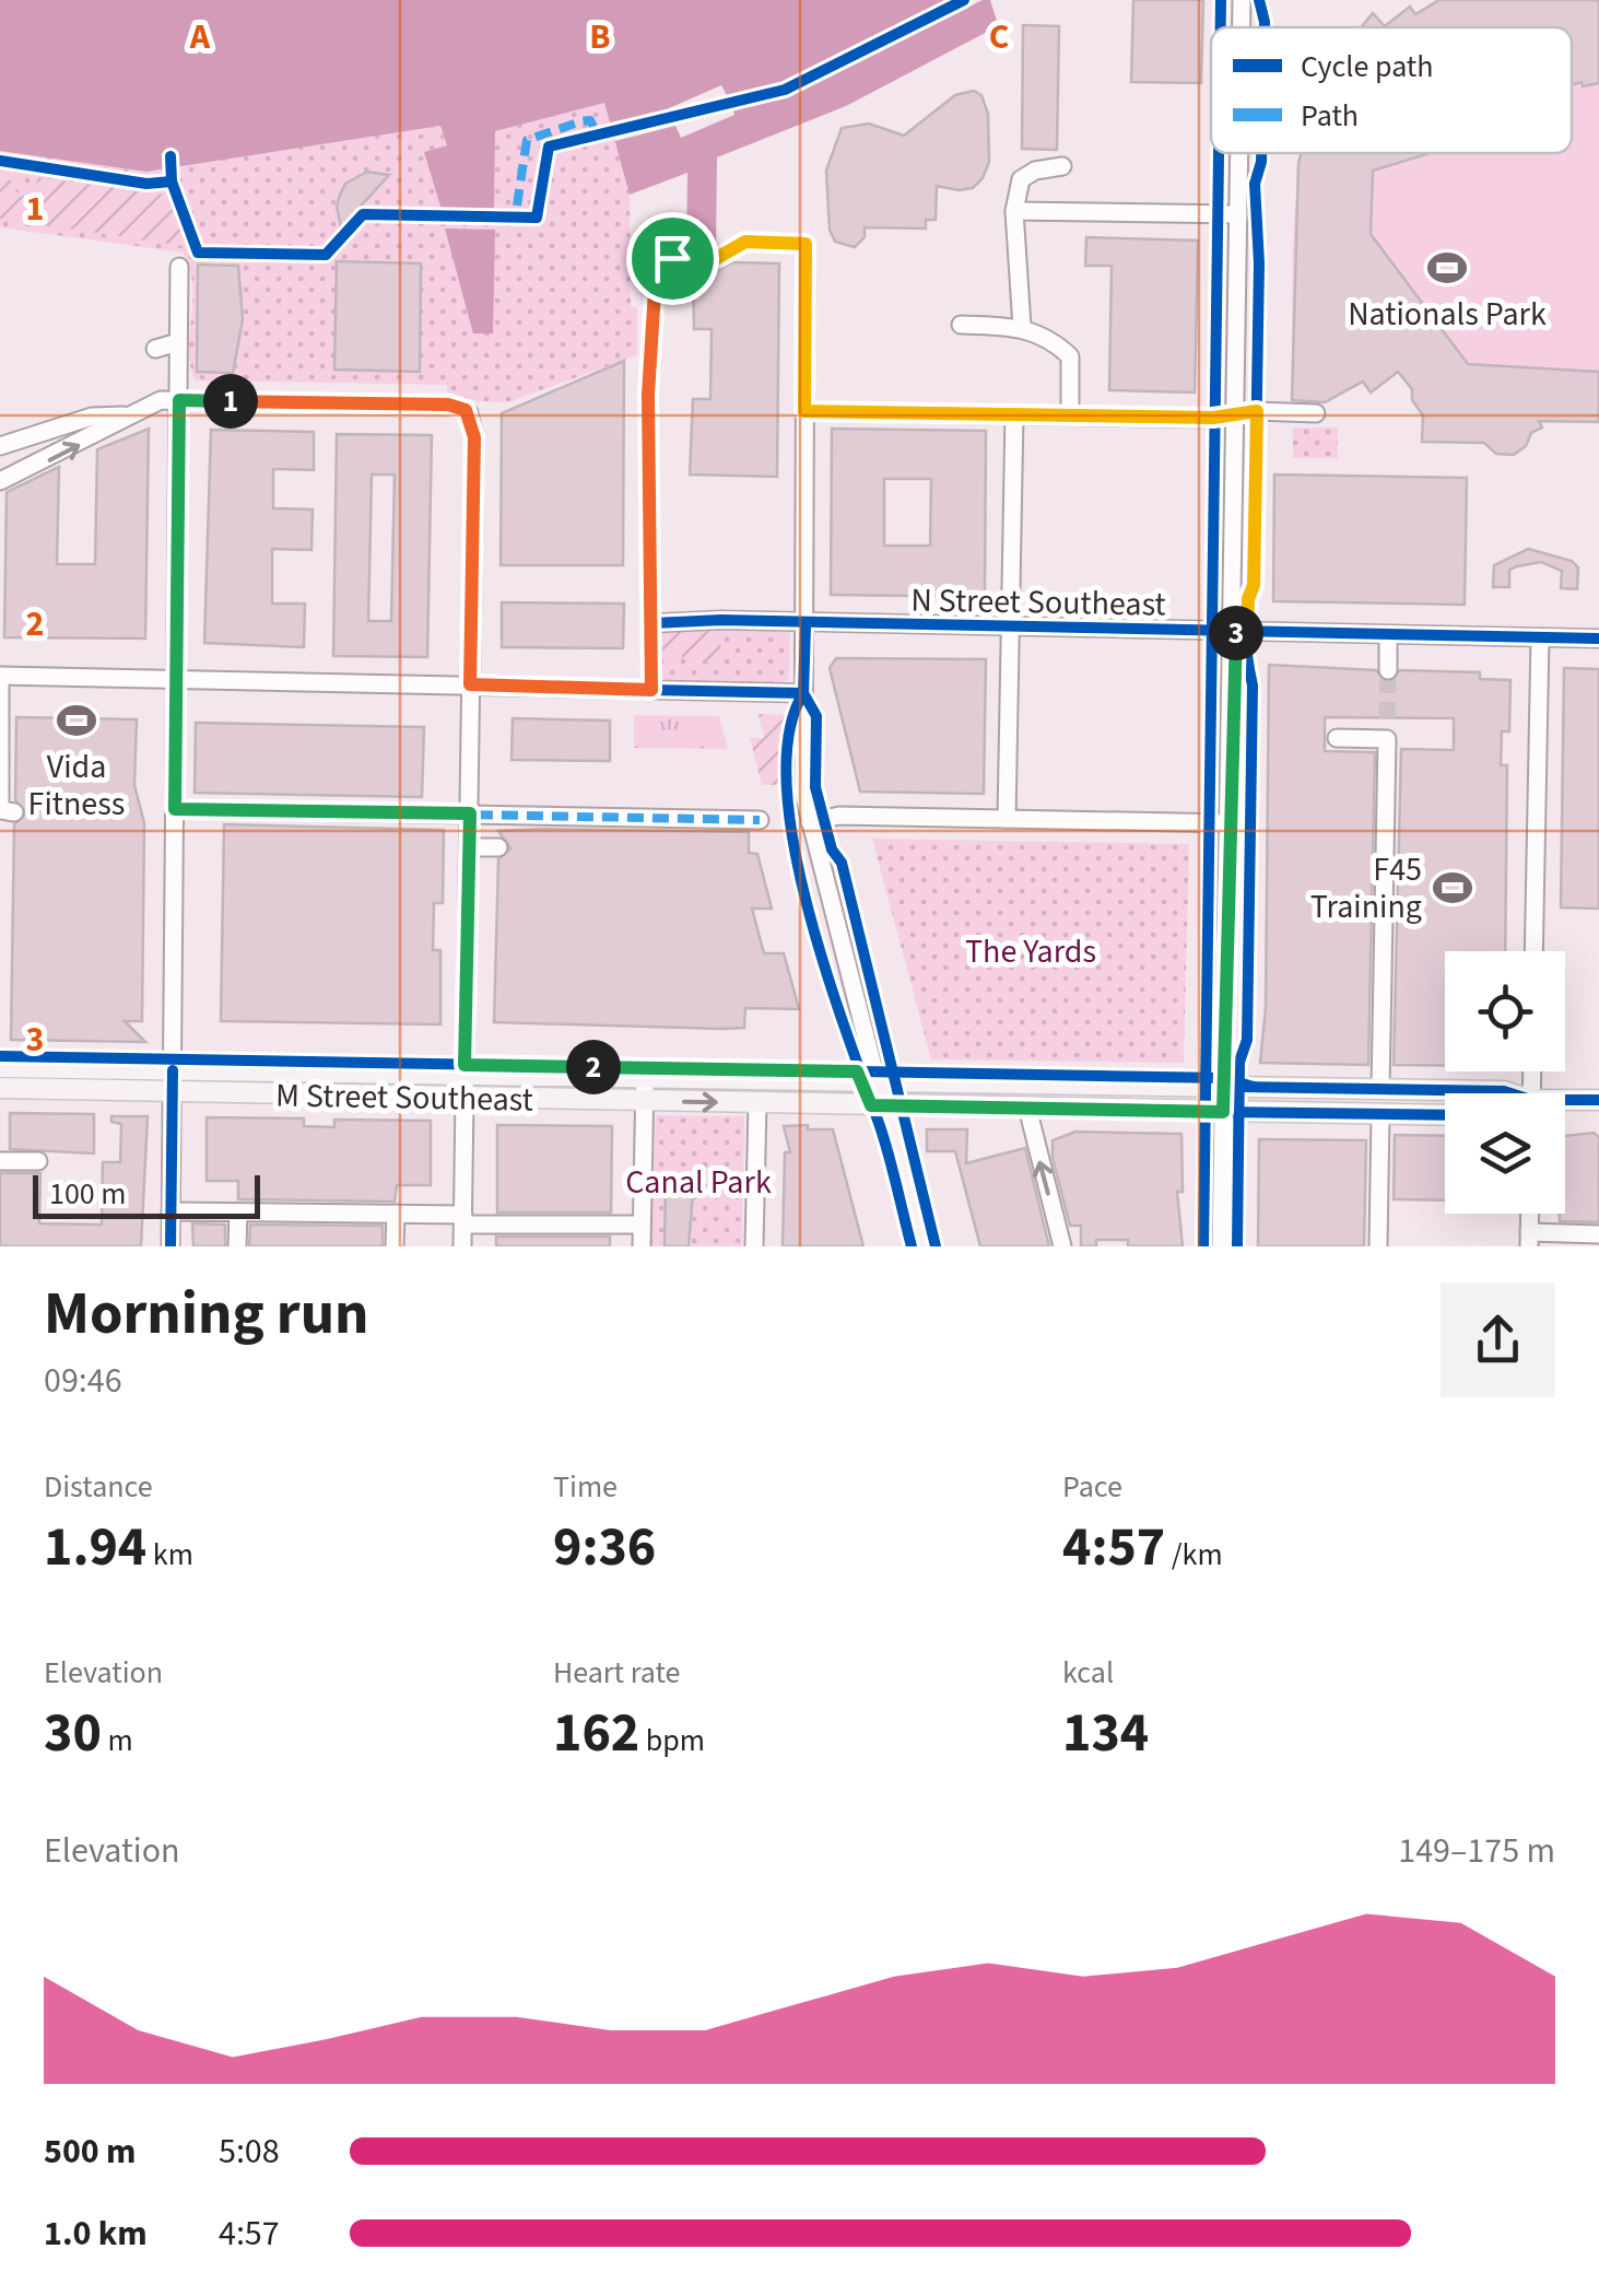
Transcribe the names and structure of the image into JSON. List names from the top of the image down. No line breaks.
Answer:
{"streets":{"main road":["M Street Southeast"],"street":["N Street Southeast"]},"parks":["The Yards","Canal Park"],"places":{"sports":["Nationals Park","Vida Fitness","F45 Training"]},"legend":["Cycle path","Path"],"scale_bar":"100 m","page":{"pins":["1","3","2"],"scale":"100 m","heading":["Morning run","09:46"],"stats":[["Distance","1.94 km"],["Time","9:36"],["Pace","4:57 /km"],["Elevation","30 m"],["Heart rate","162 bpm"],["kcal","134"]],"chart":["Elevation","149–175 m"],"list":[{"name":"500 m","note":"5:08"},{"name":"1.0 km","note":"4:57"}]},"grid":{"columns":["A","B","C"],"rows":["1","2","3"]}}
